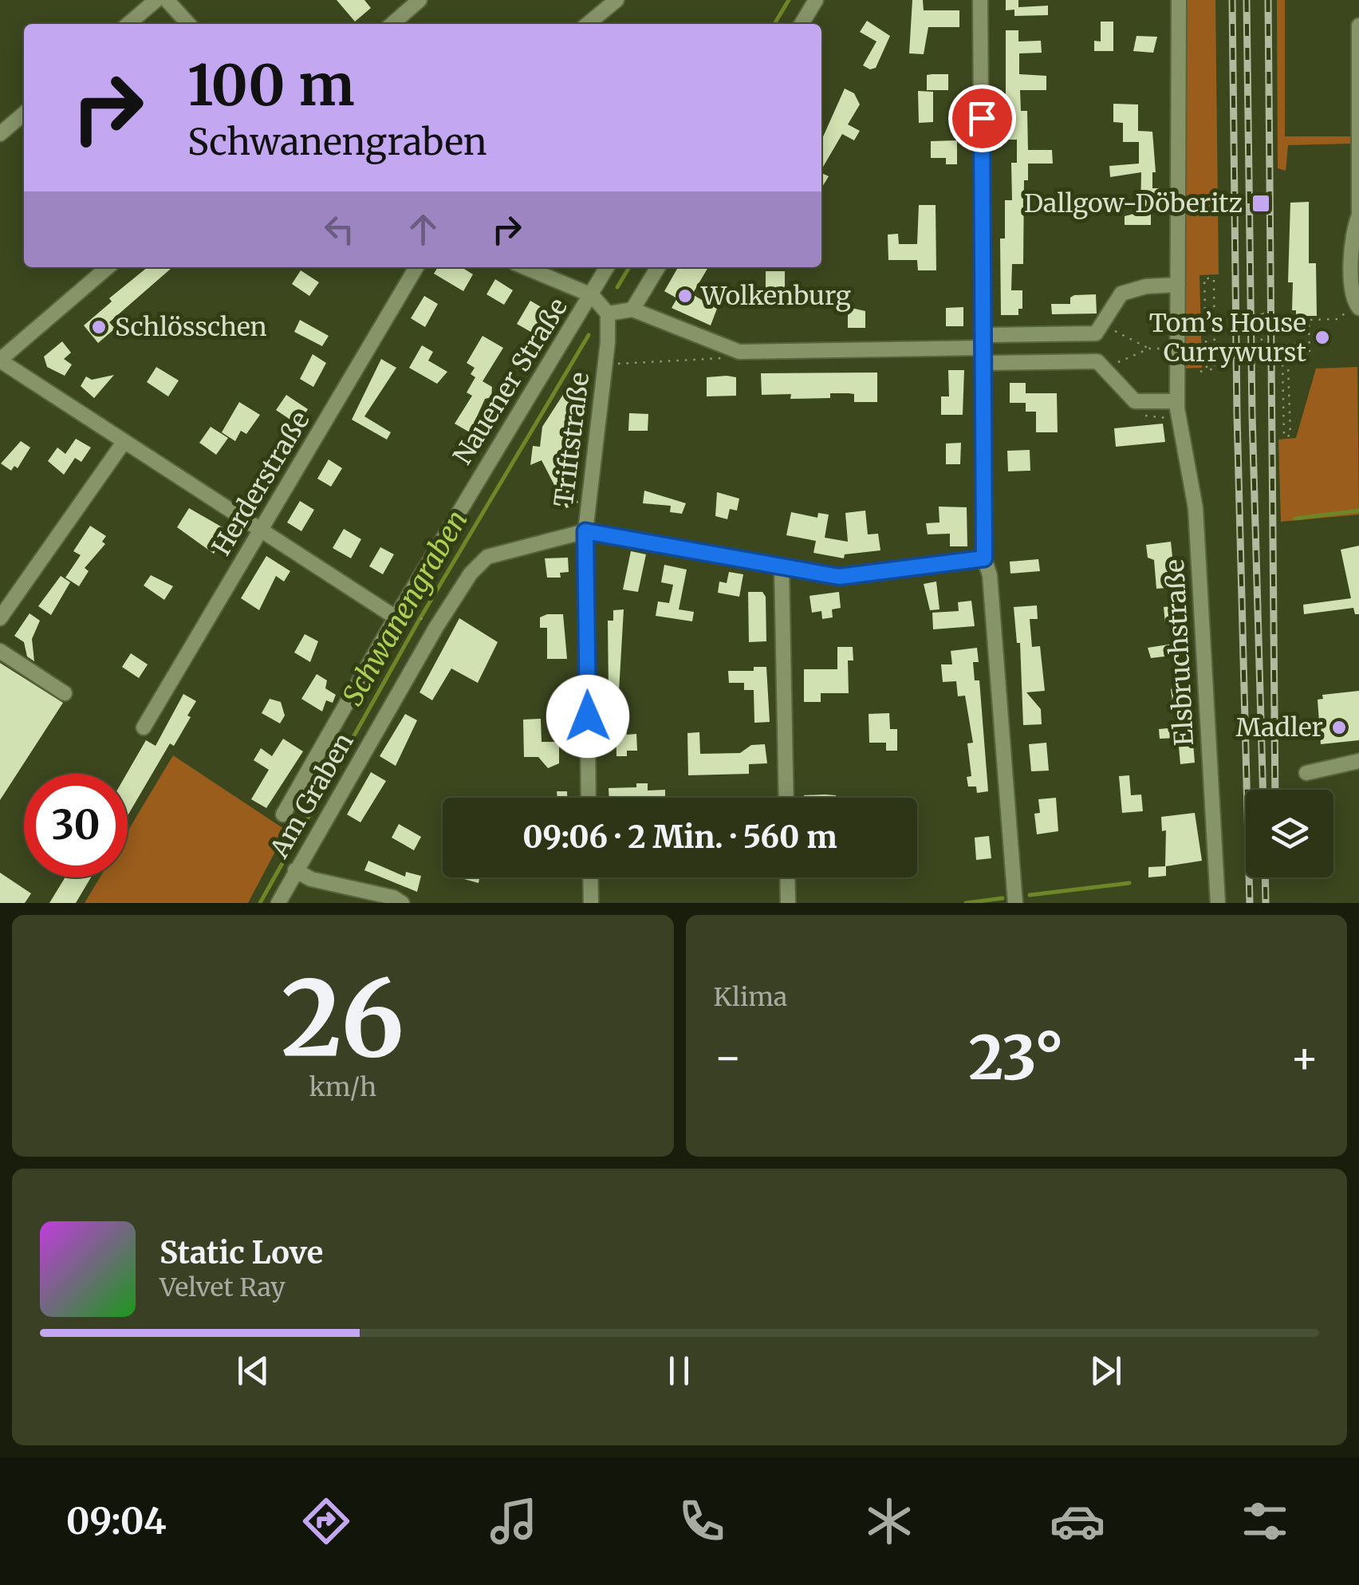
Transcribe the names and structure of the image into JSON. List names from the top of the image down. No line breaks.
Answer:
{"streets":{"street":["Nauener Straße","Triftstraße","Herderstraße","Elsbruchstraße","Am Graben"]},"crossings":[["Triftstraße","Am Graben"]],"water":["Schwanengraben"],"places":{"transit":["Dallgow-Döberitz"],"other":["Wolkenburg","Schlösschen","Tom’s House Currywurst","Madler"]},"page":{"turn":["100 m","Schwanengraben"],"limit":"30","trip":"09:06 · 2 Min. · 560 m","tile":[["26","km/h"],"Klima"],"heat":["−","23°","+"],"song":["Static Love","Velvet Ray"],"tabs":"09:04"}}
